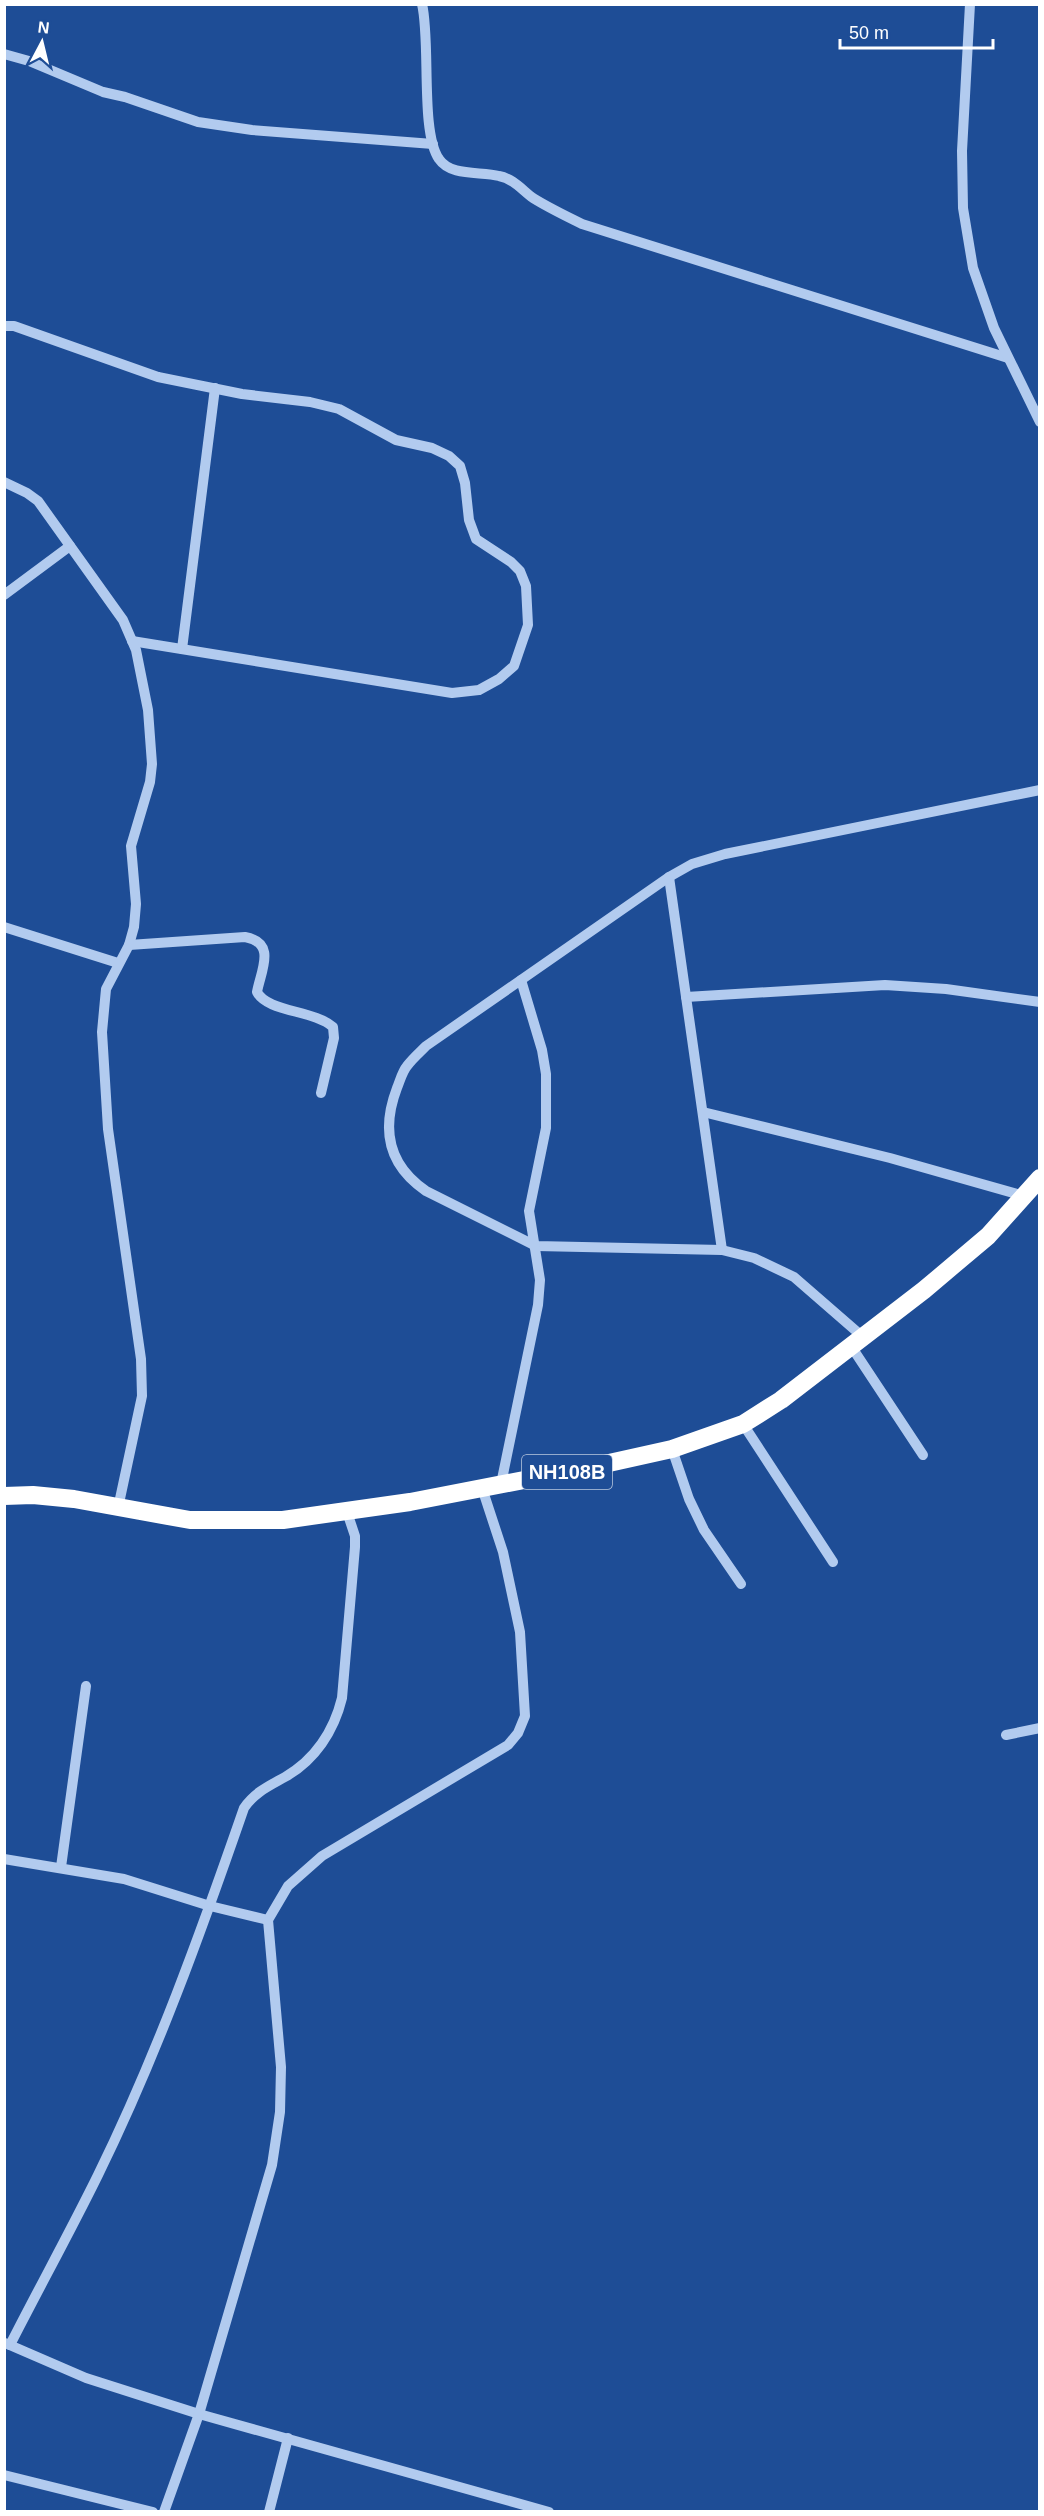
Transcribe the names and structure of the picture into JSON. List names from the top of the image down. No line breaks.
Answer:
{"streets":{"highway":["NH108B"]},"scale_bar":"50 m","north":"top"}
